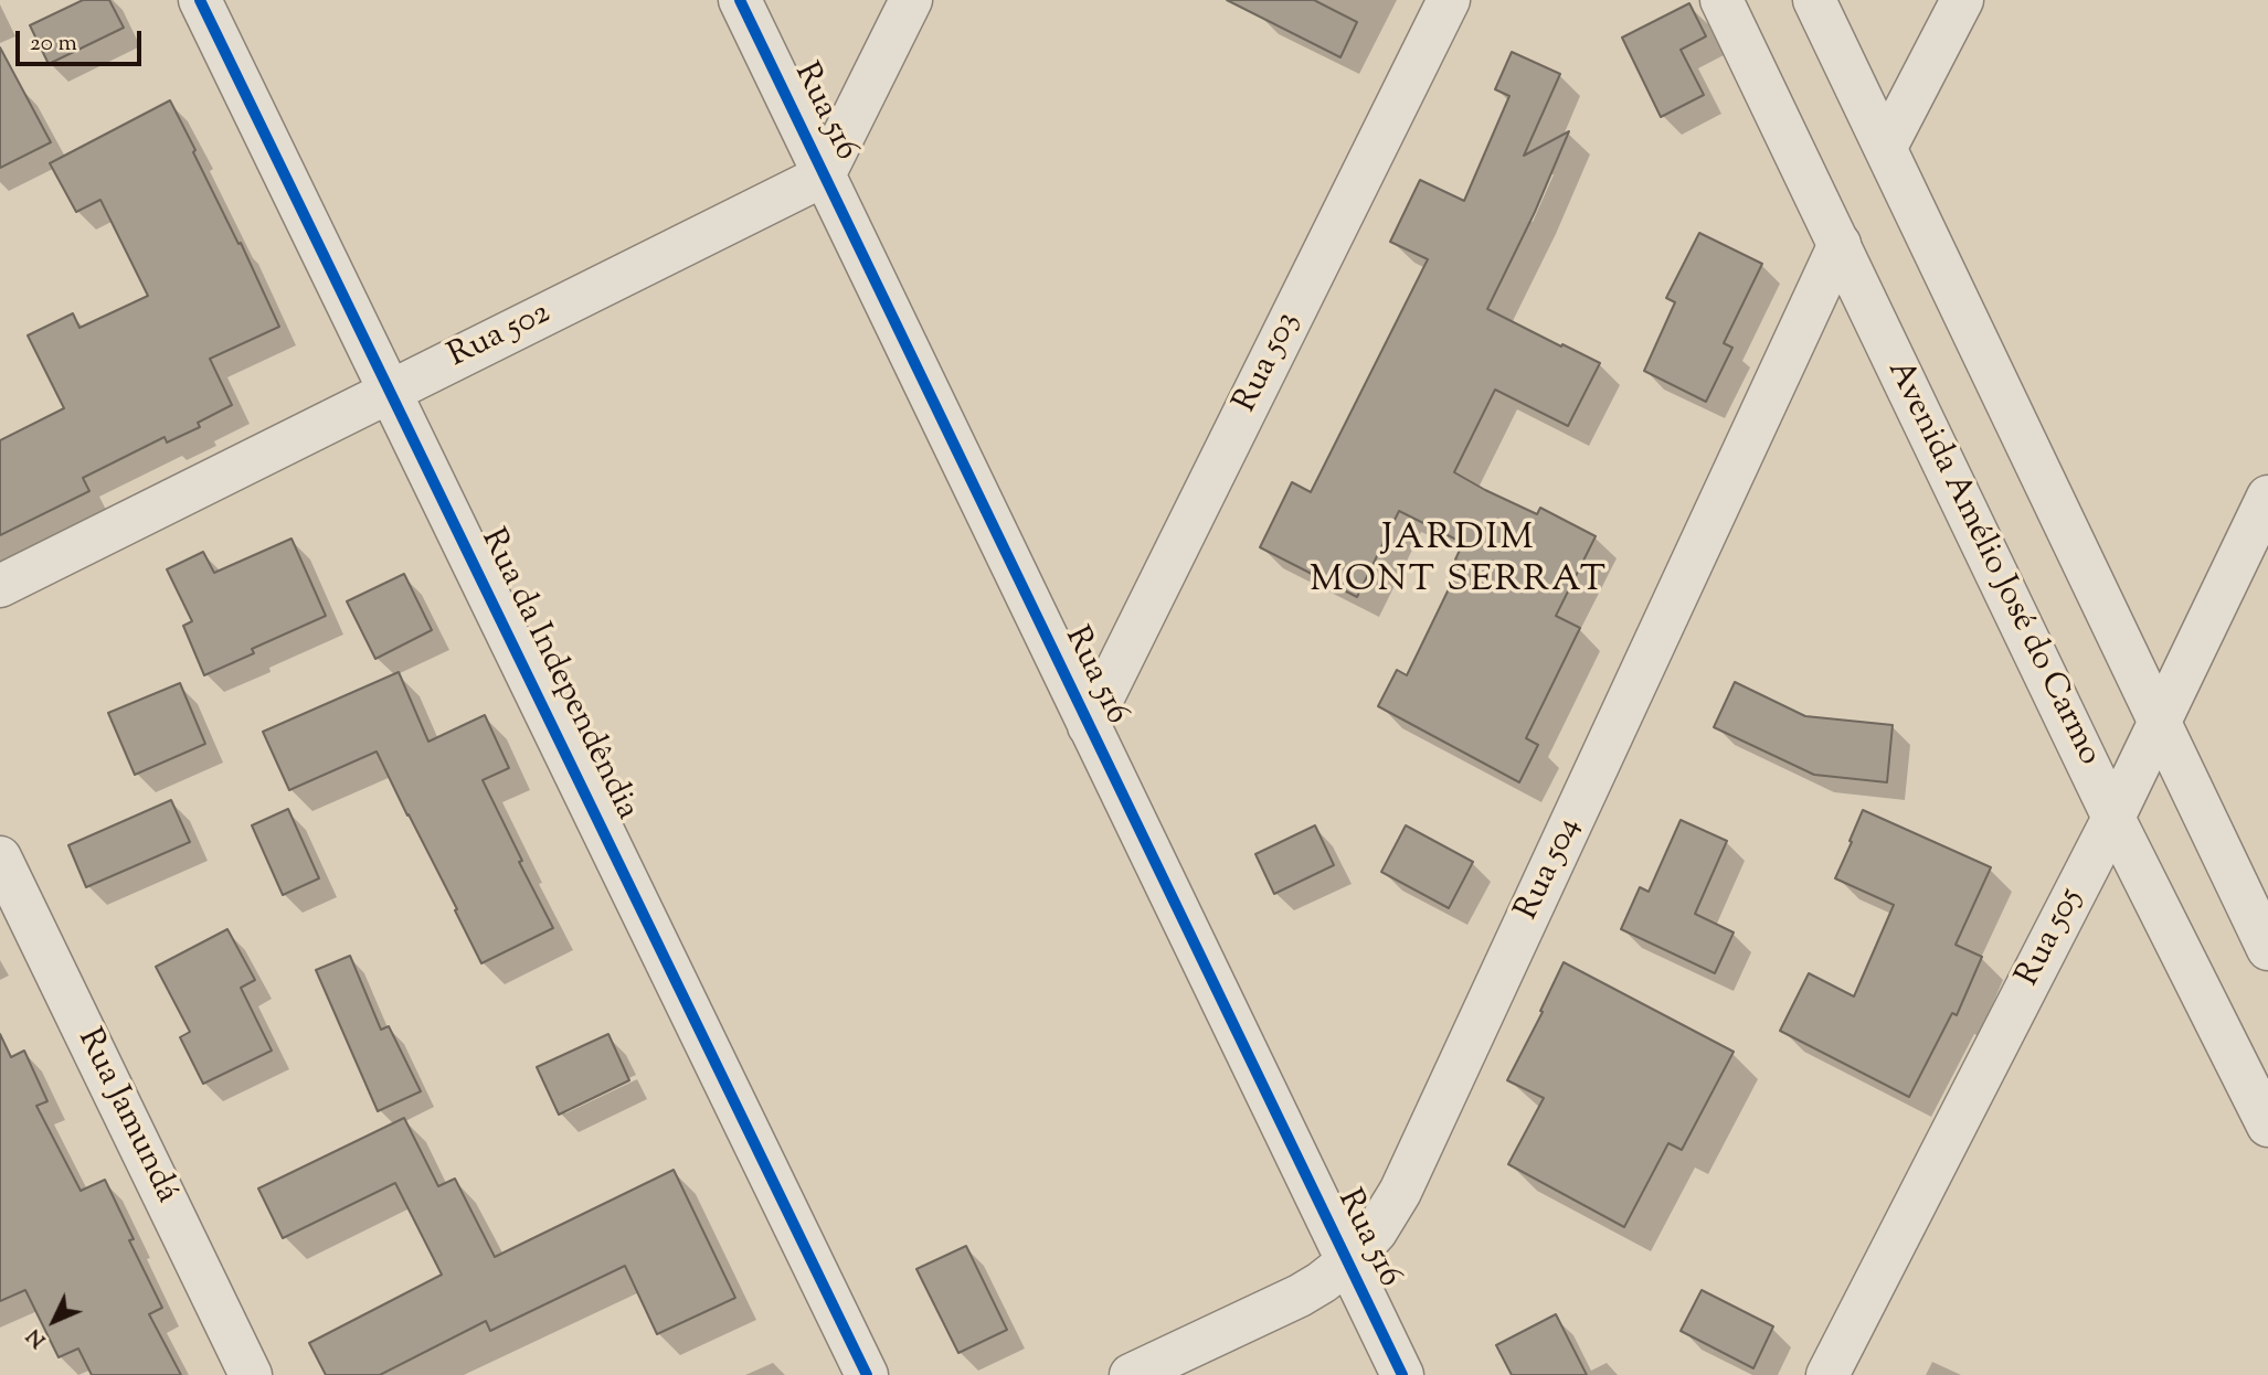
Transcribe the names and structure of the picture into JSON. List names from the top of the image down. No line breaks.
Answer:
{"streets":{"street":["Rua 516","Rua 502","Rua 503","Avenida Amélio José do Carmo","Rua da Independêndia","Rua 504","Rua 505","Rua Jamundá"]},"crossings":[["Rua 516","Rua 502"],["Rua 516","Rua 503"],["Rua 516","Rua 504"],["Rua 502","Rua da Independêndia"],["Avenida Amélio José do Carmo","Rua 504"],["Avenida Amélio José do Carmo","Rua 505"]],"districts":["JARDIM MONT SERRAT"],"scale_bar":"20 m","north":"bottom left"}
